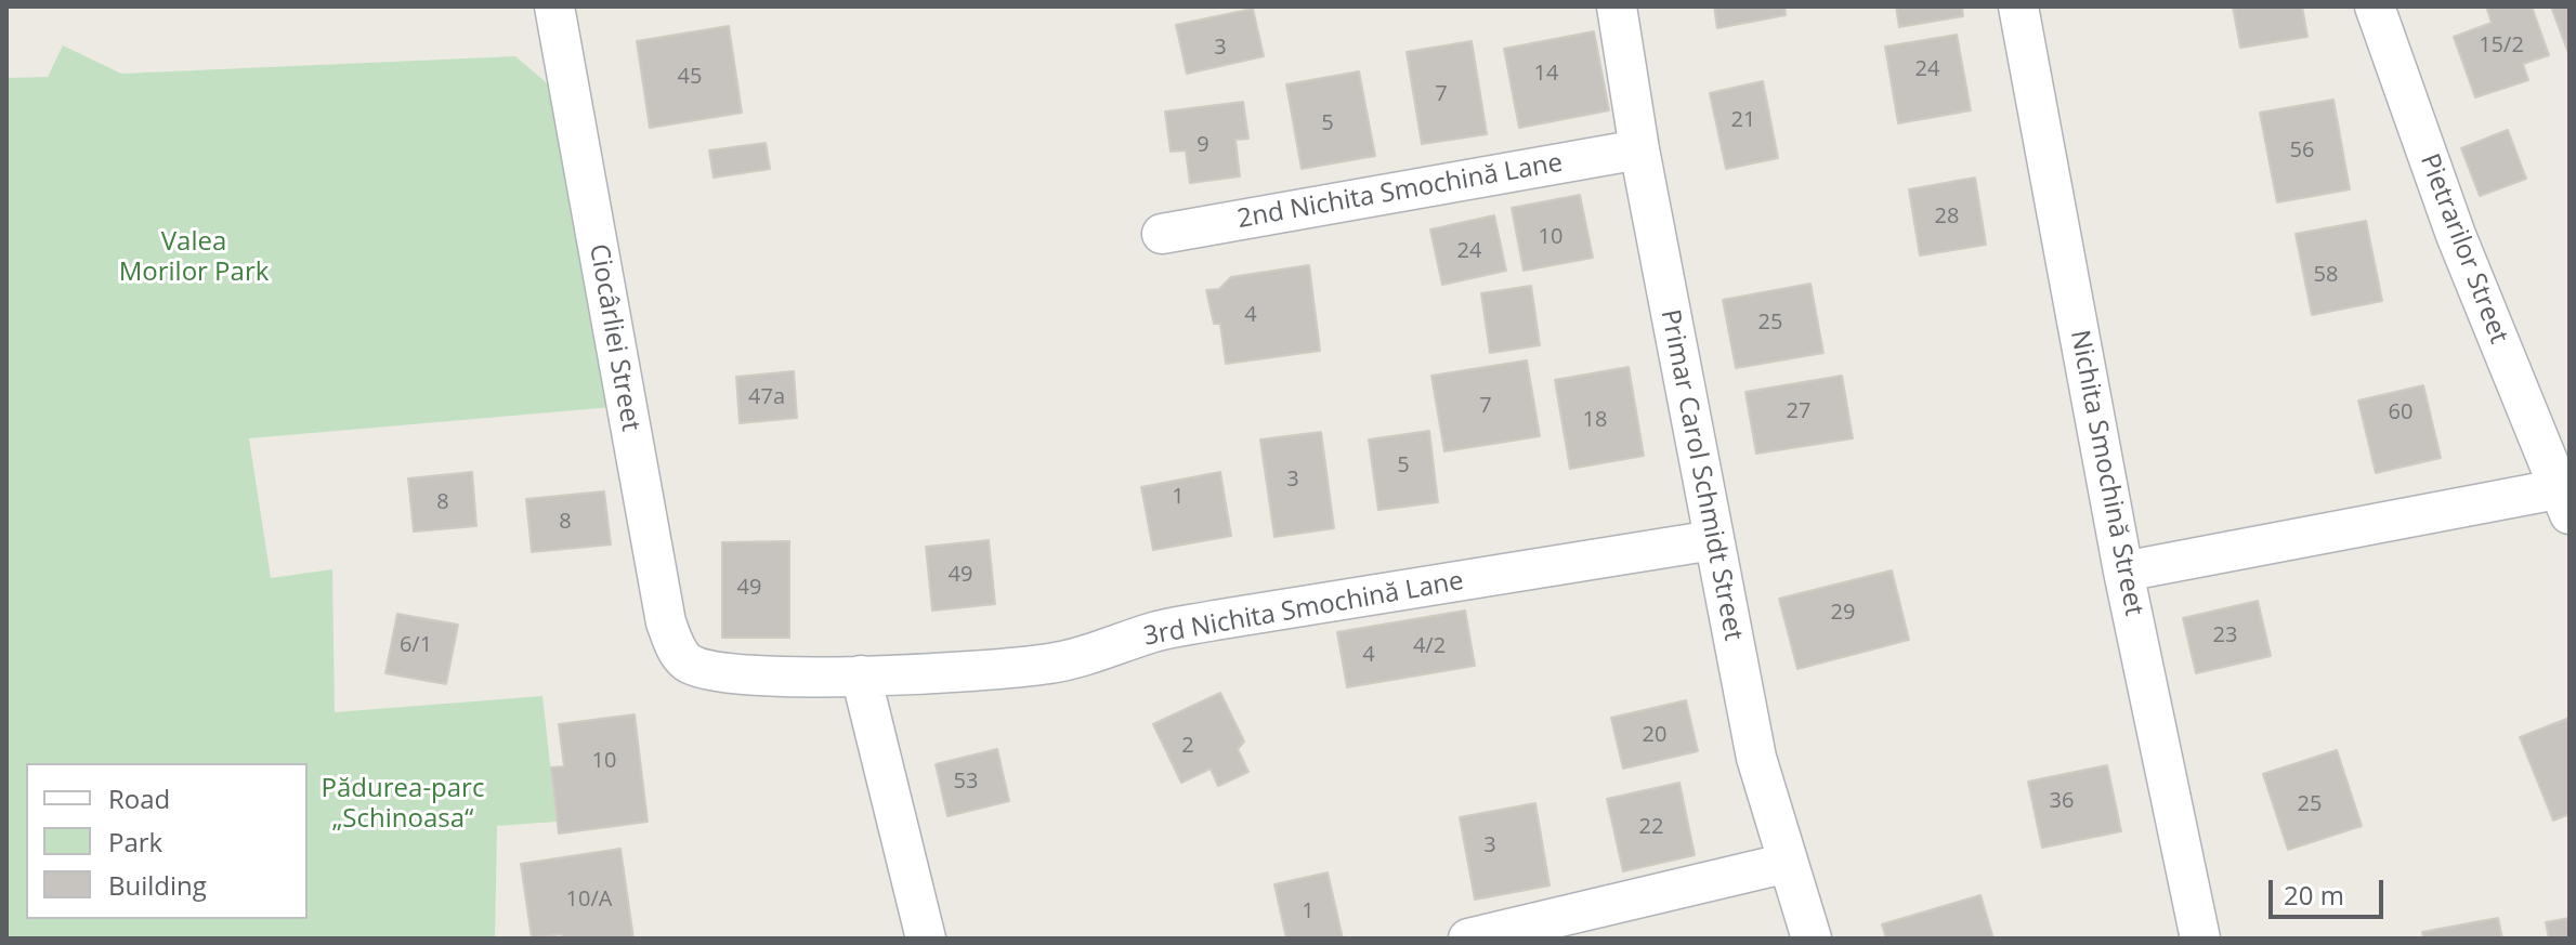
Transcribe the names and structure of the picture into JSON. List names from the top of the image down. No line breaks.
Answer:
{"streets":{"street":["2nd Nichita Smochină Lane","Pietrarilor Street","Ciocârliei Street","Nichita Smochină Street","Primar Carol Schmidt Street","3rd Nichita Smochină Lane"]},"crossings":[["2nd Nichita Smochină Lane","Primar Carol Schmidt Street"],["Pietrarilor Street","Nichita Smochină Street"],["Ciocârliei Street","3rd Nichita Smochină Lane"],["Primar Carol Schmidt Street","3rd Nichita Smochină Lane"]],"parks":["Valea Morilor Park","Pădurea-parc „Schinoasa“"],"house_numbers":["15/2","3","24","14","45","7","21","5","9","56","28","10","24","58","4","25","47a","7","27","60","18","5","3","1","8","8","49","49","29","23","6/1","4/2","4","20","2","10","53","36","25","22","3","10/A","1"],"legend":["Road","Park","Building"],"scale_bar":"20 m"}
